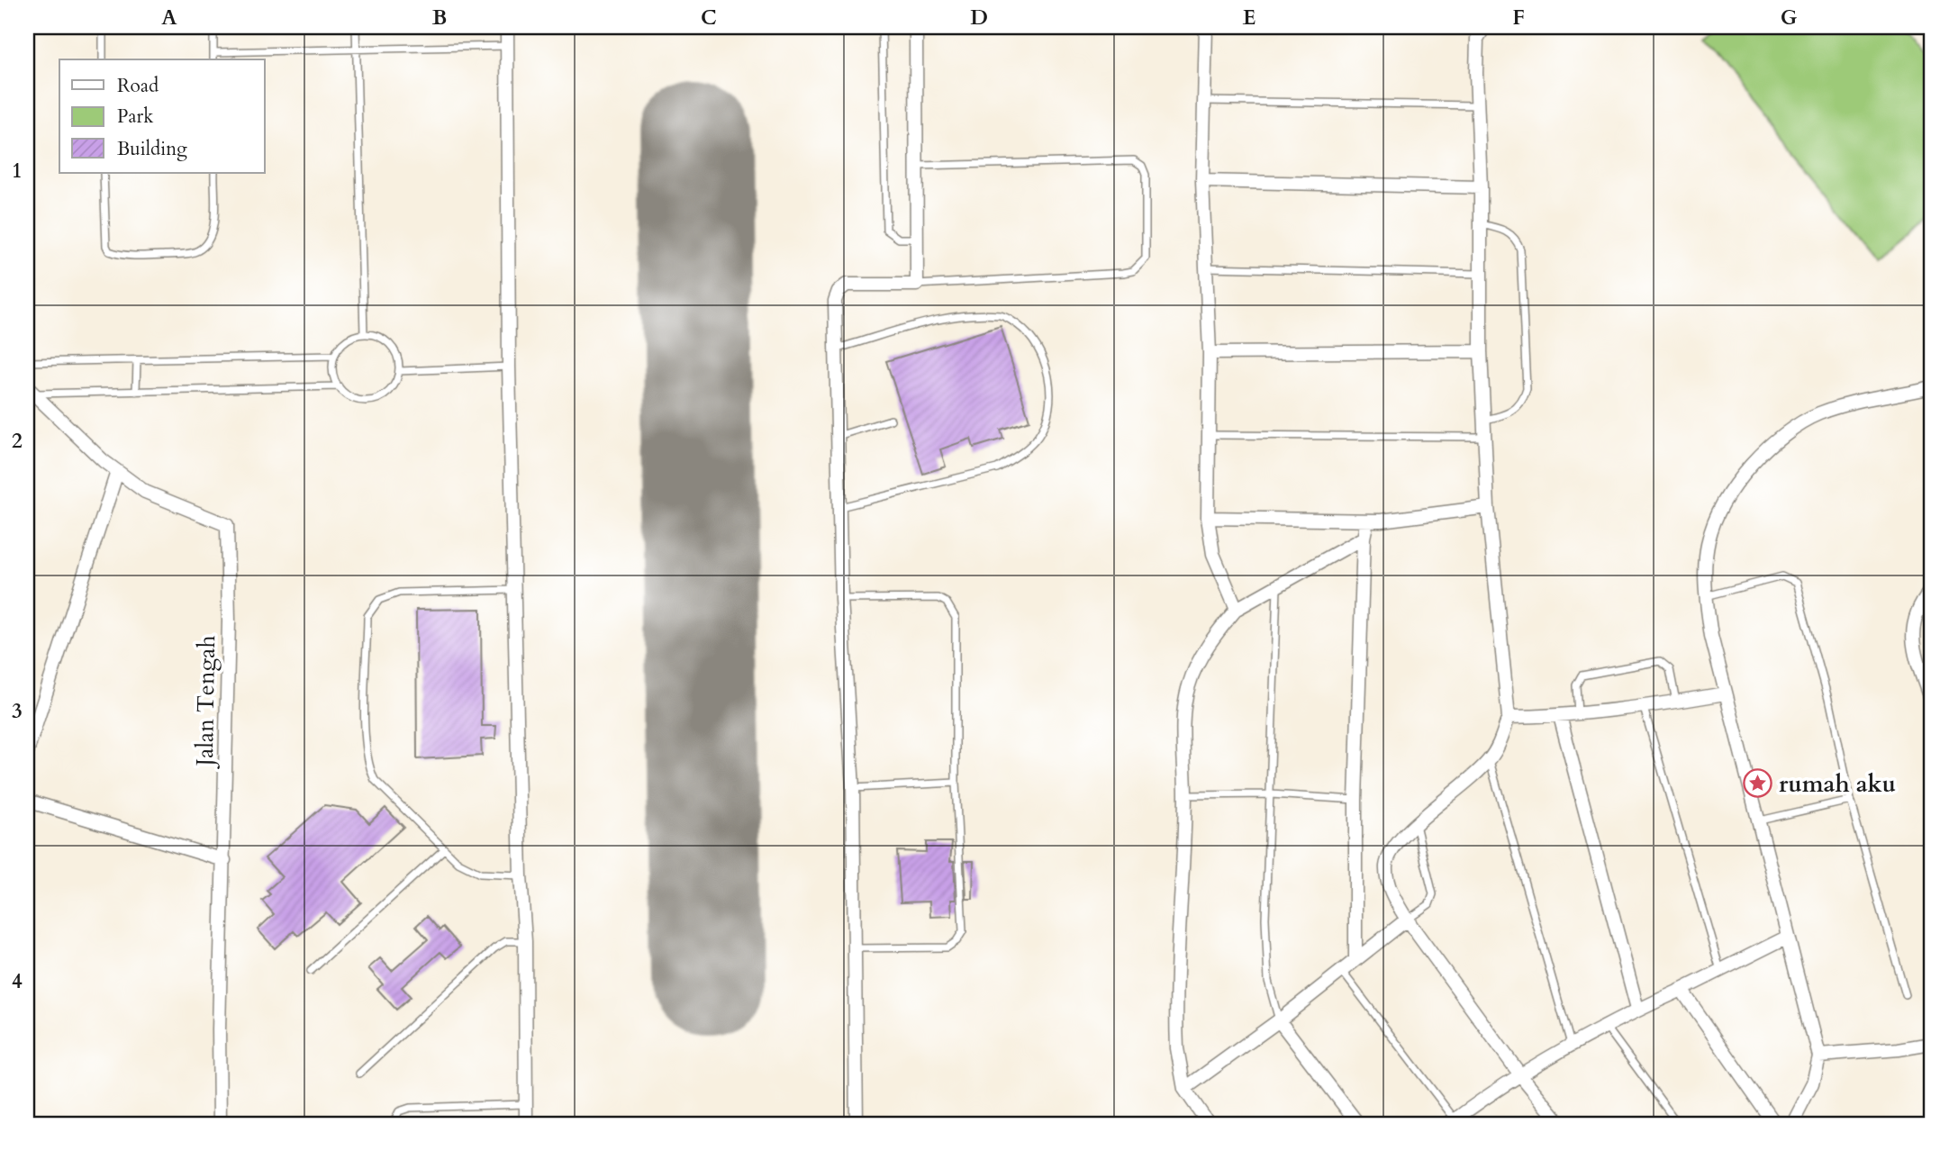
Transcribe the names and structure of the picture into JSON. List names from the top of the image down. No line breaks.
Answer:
{"streets":{"street":["Jalan Tengah"]},"places":{"place":["rumah aku"]},"legend":["Road","Park","Building"],"grid":{"columns":["A","B","C","D","E","F","G"],"rows":["1","2","3","4"]}}
